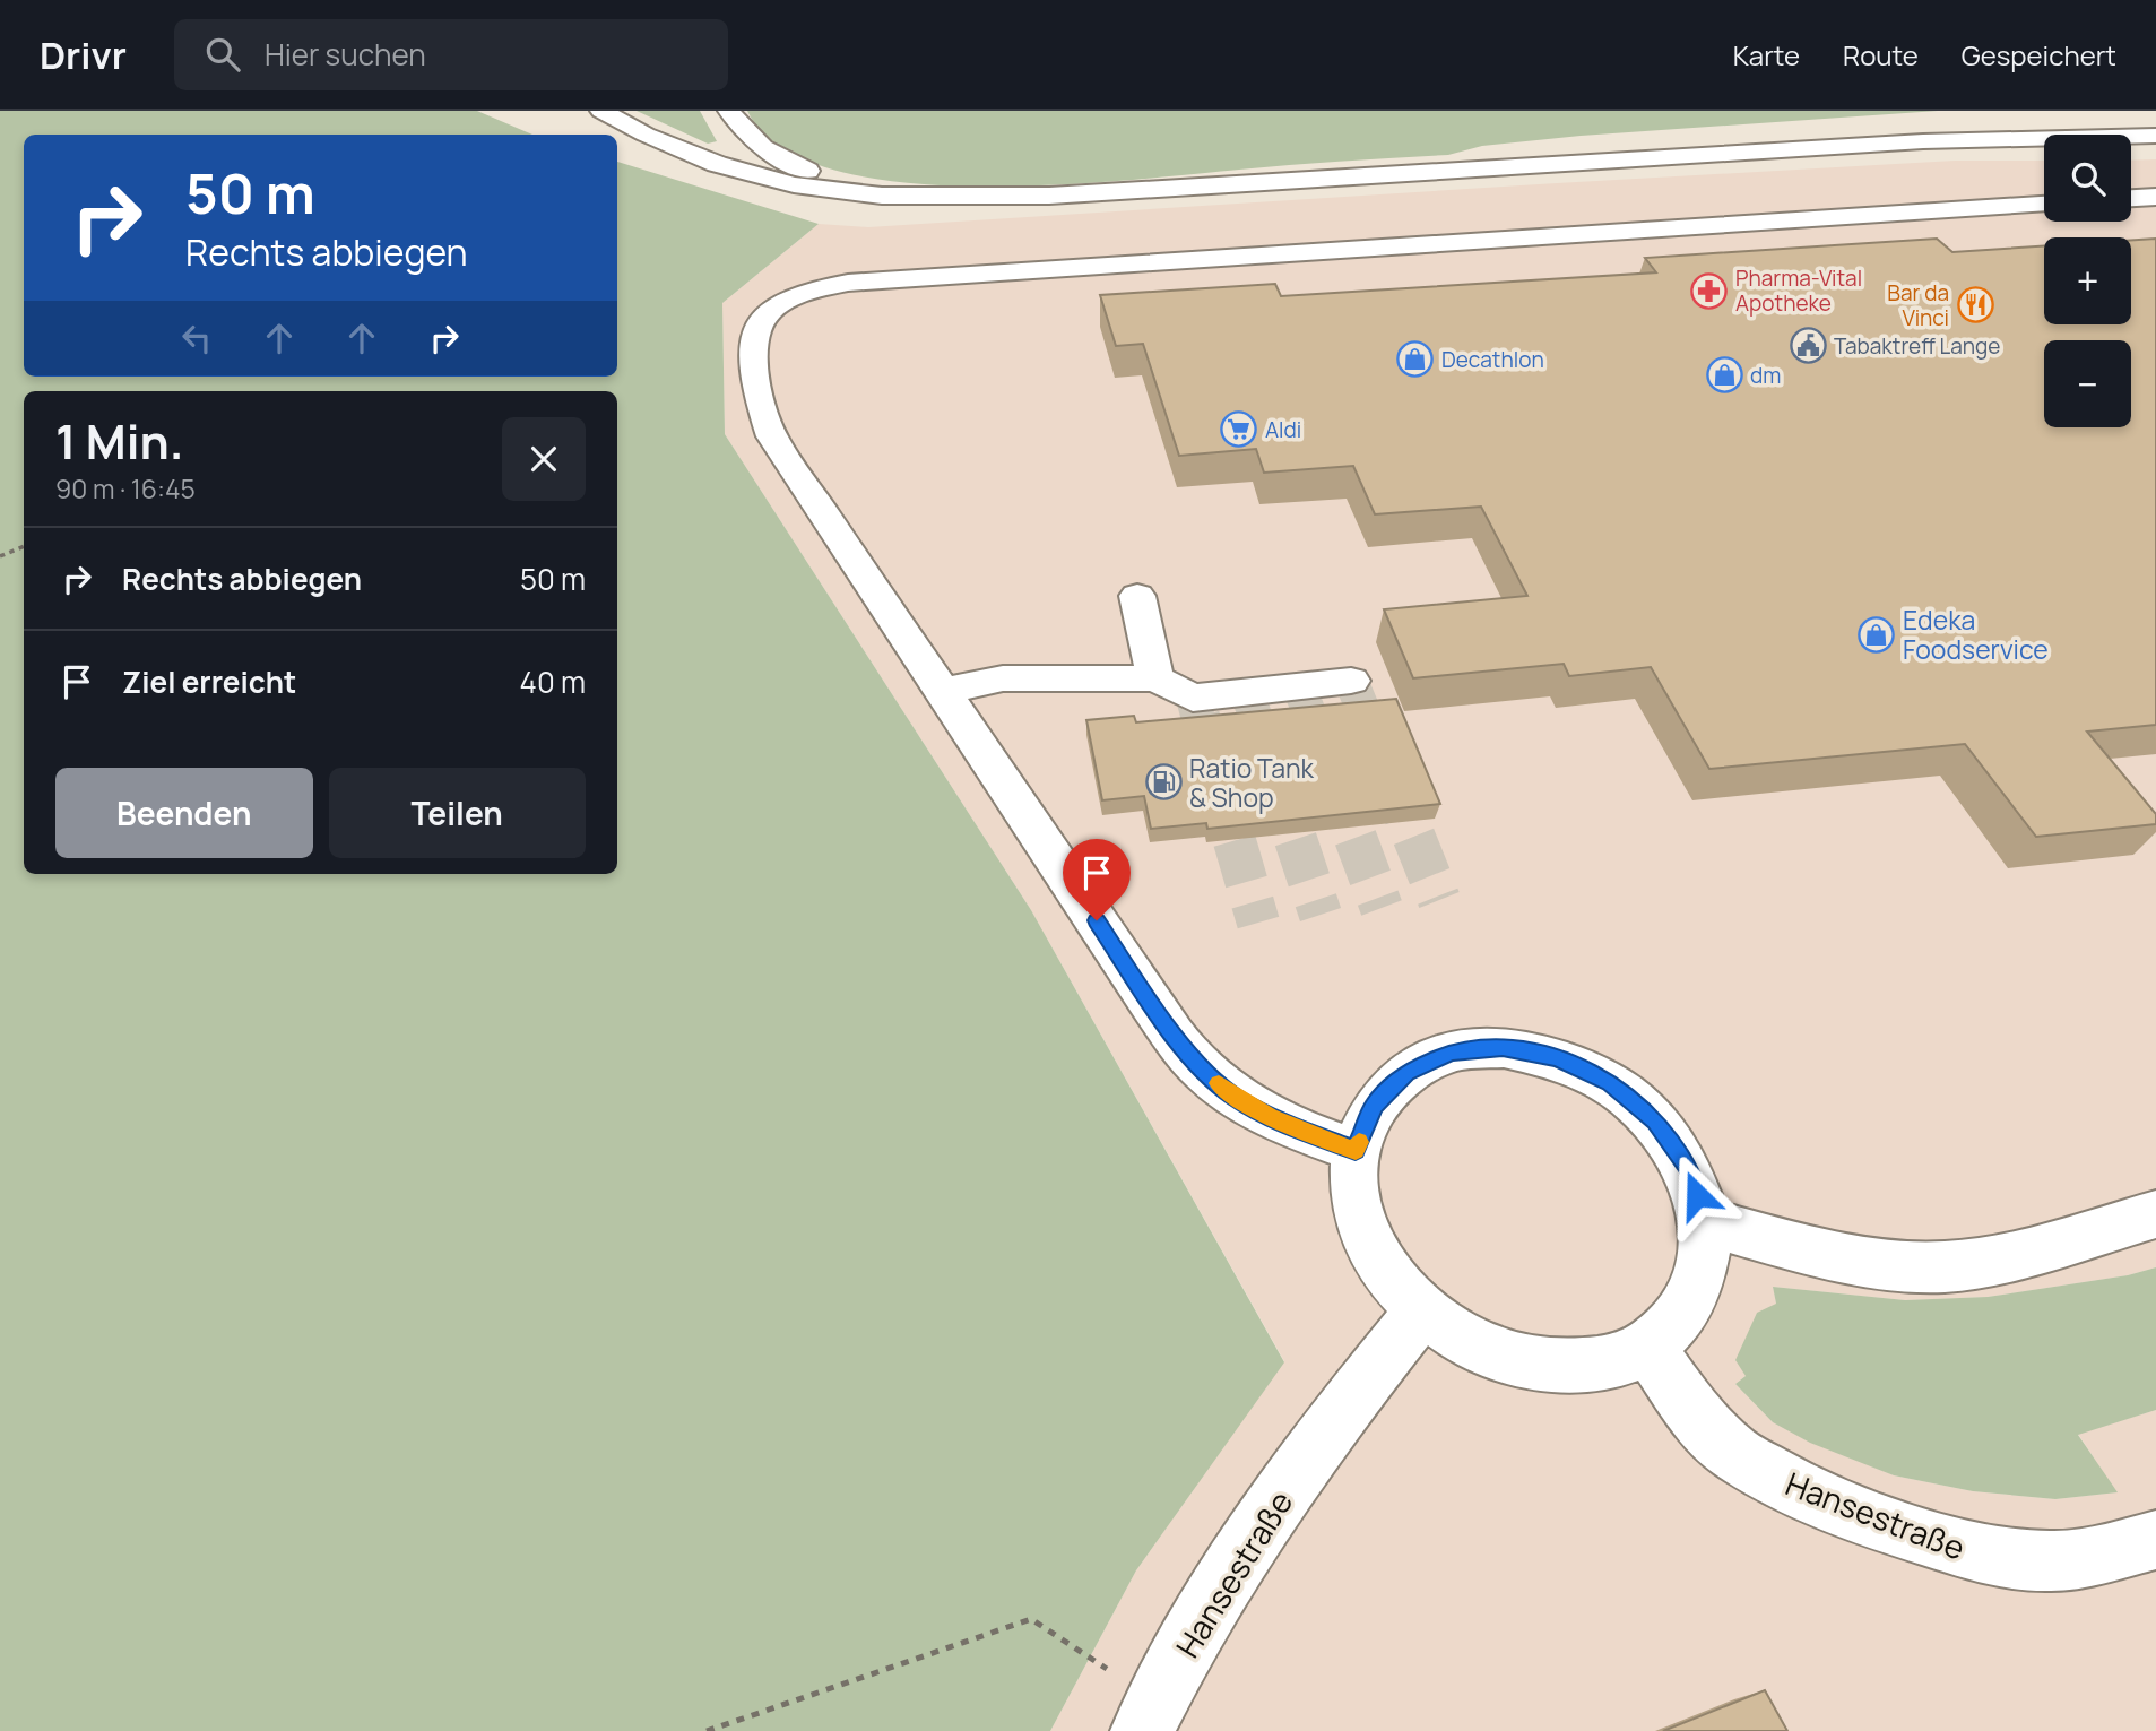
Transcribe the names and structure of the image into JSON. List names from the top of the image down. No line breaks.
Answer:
{"streets":{"main road":["Hansestraße"]},"places":{"pharmacy":["Pharma-Vital Apotheke"],"restaurant":["Bar da Vinci"],"public building":["Tabaktreff Lange"],"shop":["Decathlon","dm","Edeka Foodservice"],"supermarket":["Aldi"],"fuel station":["Ratio Tank & Shop"]},"page":{"header":"Drivr","search":"Hier suchen","nav":["Karte","Route","Gespeichert"],"map_buttons":["+","−"],"turn":["50 m","Rechts abbiegen"],"heading":["1 Min.","90 m · 16:45"],"list":[{"name":"Rechts abbiegen","value":"50 m"},{"name":"Ziel erreicht","value":"40 m"}],"buttons":["Beenden","Teilen"]}}
